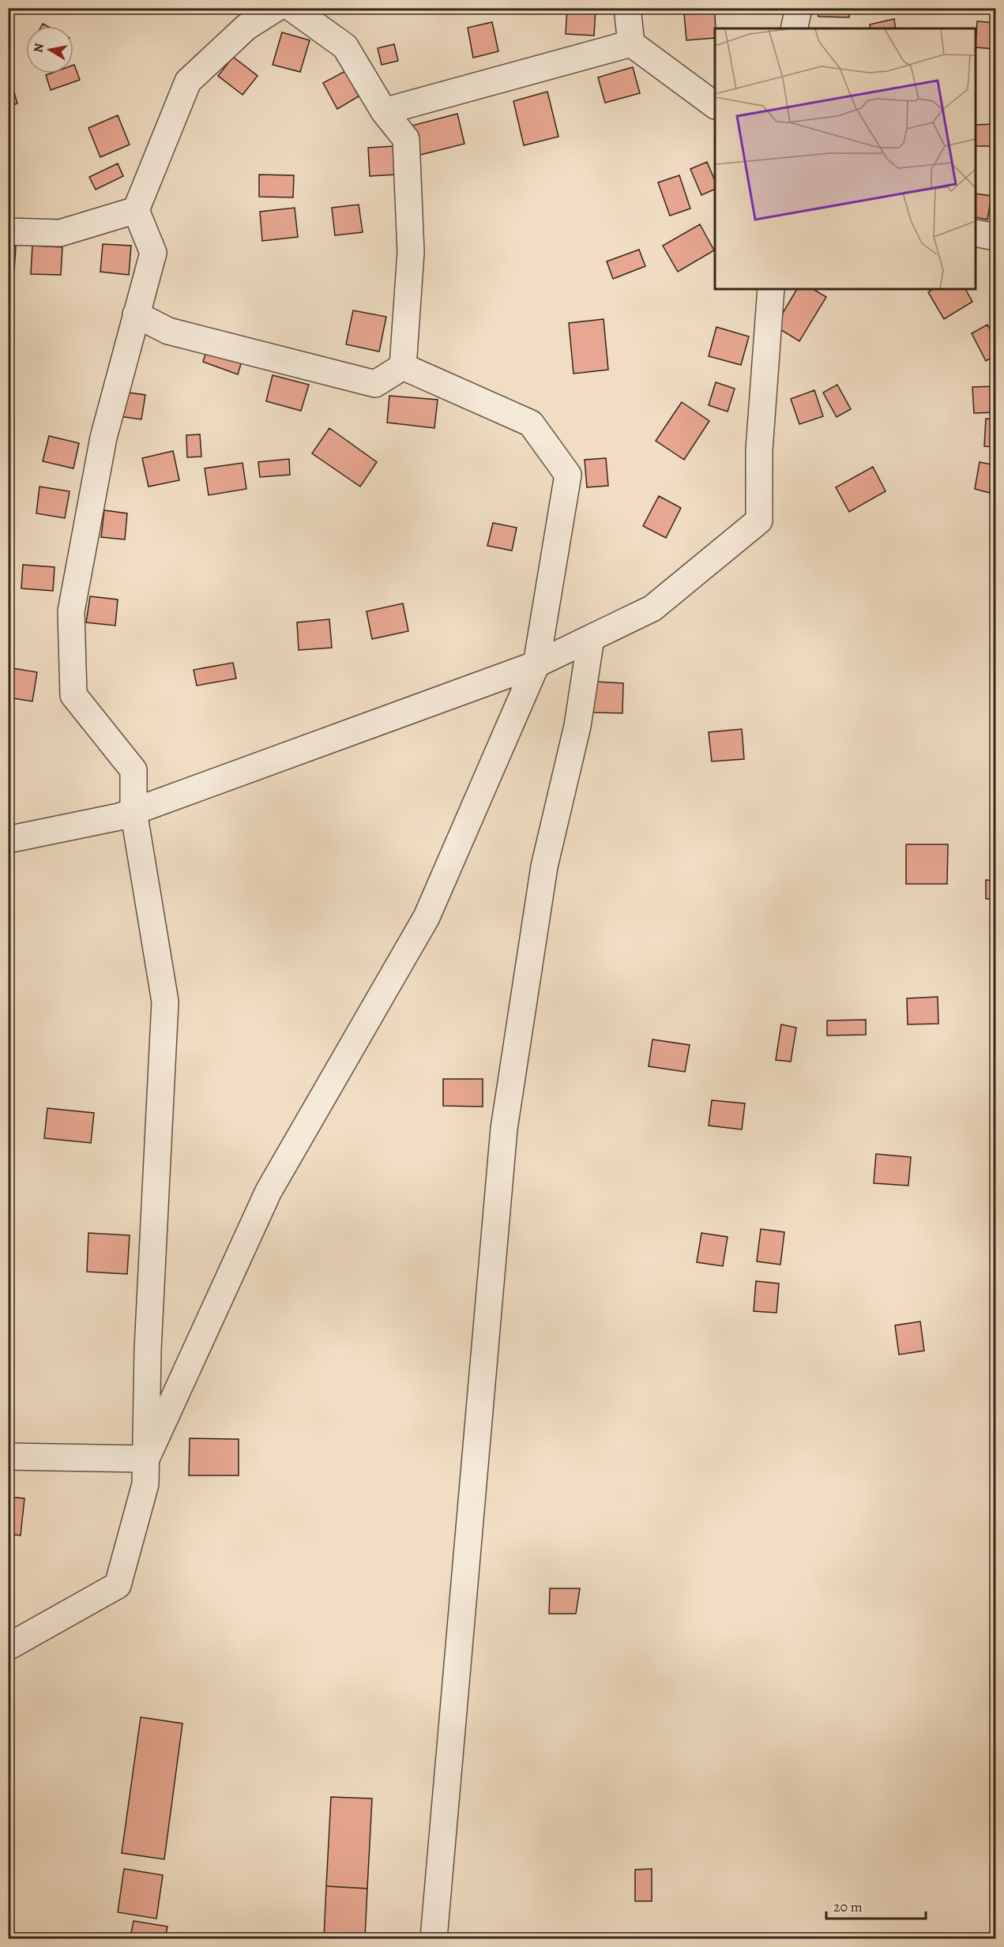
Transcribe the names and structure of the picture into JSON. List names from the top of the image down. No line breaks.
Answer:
{"scale_bar":"20 m","north":"left"}
